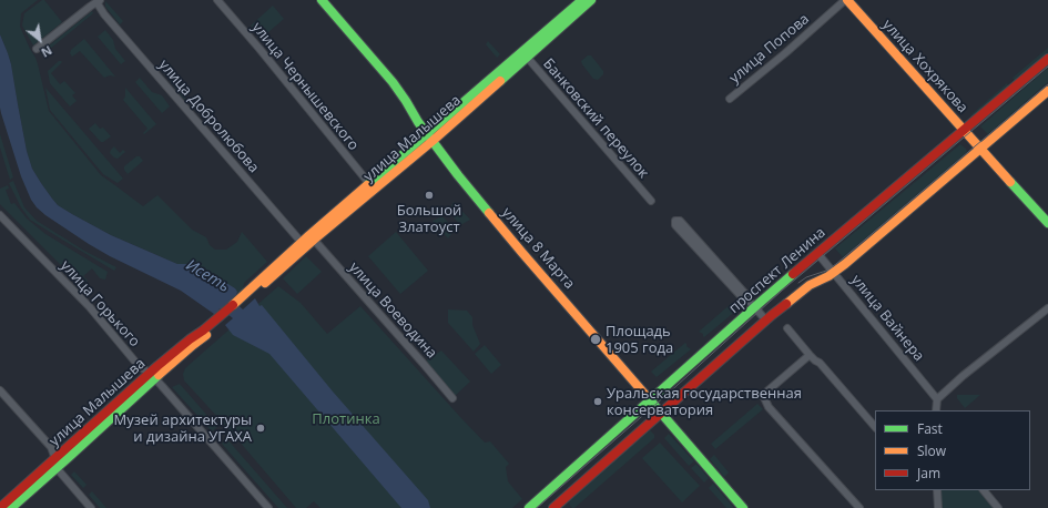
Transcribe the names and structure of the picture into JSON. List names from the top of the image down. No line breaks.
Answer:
{"streets":{"main road":["улица Хохрякова","улица Малышева","улица 8 Марта","проспект Ленина"],"street":["улица Попова","улица Чернышевского","улица Добролюбова","Банковский переулок","улица Горького","улица Воеводина","улица Вайнера"]},"crossings":[["улица Попова","улица Хохрякова"],["улица Хохрякова","проспект Ленина"],["улица Чернышевского","улица Малышева"],["улица Добролюбова","улица Малышева"],["Банковский переулок","улица Малышева"],["улица Малышева","улица 8 Марта"],["улица Малышева","улица Горького"],["улица Малышева","улица Воеводина"],["улица 8 Марта","проспект Ленина"],["проспект Ленина","улица Вайнера"]],"water":["Исеть"],"parks":["Плотинка"],"places":["Большой Златоуст","Площадь 1905 года","Уральская государственная консерватория","Музей архитектуры и дизайна УГАХА"],"legend":["Fast","Slow","Jam"],"north":"bottom right"}
